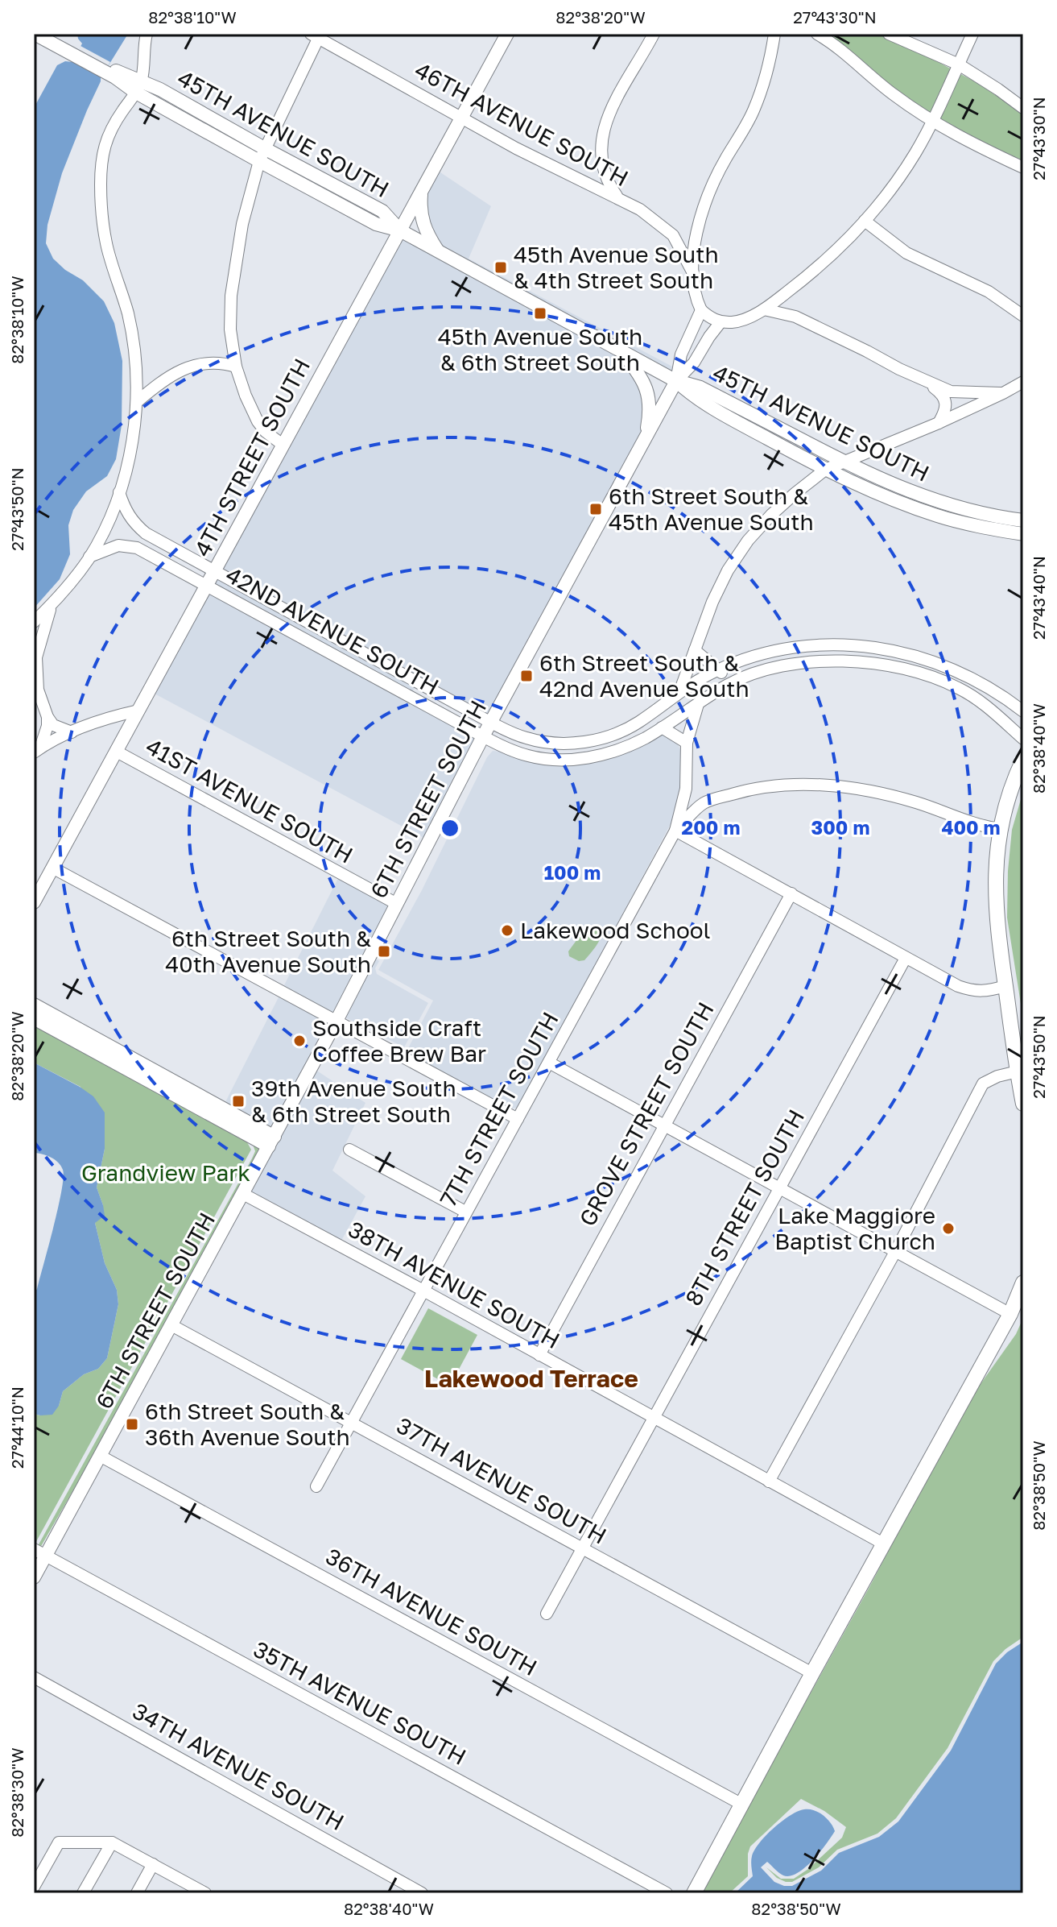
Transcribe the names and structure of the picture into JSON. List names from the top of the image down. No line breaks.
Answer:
{"streets":{"street":["46TH AVENUE SOUTH","45TH AVENUE SOUTH","4TH STREET SOUTH","42ND AVENUE SOUTH","6TH STREET SOUTH","41ST AVENUE SOUTH","7TH STREET SOUTH","GROVE STREET SOUTH","8TH STREET SOUTH","38TH AVENUE SOUTH","37TH AVENUE SOUTH","36TH AVENUE SOUTH","35TH AVENUE SOUTH","34TH AVENUE SOUTH"]},"crossings":[["46TH AVENUE SOUTH","4TH STREET SOUTH"],["45TH AVENUE SOUTH","4TH STREET SOUTH"],["45TH AVENUE SOUTH","6TH STREET SOUTH"],["4TH STREET SOUTH","42ND AVENUE SOUTH"],["4TH STREET SOUTH","41ST AVENUE SOUTH"],["42ND AVENUE SOUTH","6TH STREET SOUTH"],["42ND AVENUE SOUTH","7TH STREET SOUTH"],["6TH STREET SOUTH","41ST AVENUE SOUTH"],["6TH STREET SOUTH","38TH AVENUE SOUTH"],["6TH STREET SOUTH","37TH AVENUE SOUTH"],["6TH STREET SOUTH","36TH AVENUE SOUTH"],["6TH STREET SOUTH","35TH AVENUE SOUTH"],["7TH STREET SOUTH","38TH AVENUE SOUTH"],["7TH STREET SOUTH","37TH AVENUE SOUTH"],["GROVE STREET SOUTH","38TH AVENUE SOUTH"],["8TH STREET SOUTH","38TH AVENUE SOUTH"],["8TH STREET SOUTH","37TH AVENUE SOUTH"]],"districts":["Lakewood Terrace"],"parks":["Grandview Park"],"places":{"transit":["45th Avenue South & 4th Street South","45th Avenue South & 6th Street South","6th Street South & 45th Avenue South","6th Street South & 42nd Avenue South","6th Street South & 40th Avenue South","39th Avenue South & 6th Street South","6th Street South & 36th Avenue South"],"other":["Lakewood School","Southside Craft Coffee Brew Bar","Lake Maggiore Baptist Church"]},"coordinates":["82°38'10\"W","82°38'20\"W","27°43'30\"N","27°43'50\"N","27°43'40\"N","82°38'40\"W","27°44'10\"N","82°38'50\"W","82°38'30\"W"],"rings":["200 m","300 m","400 m","100 m"]}
